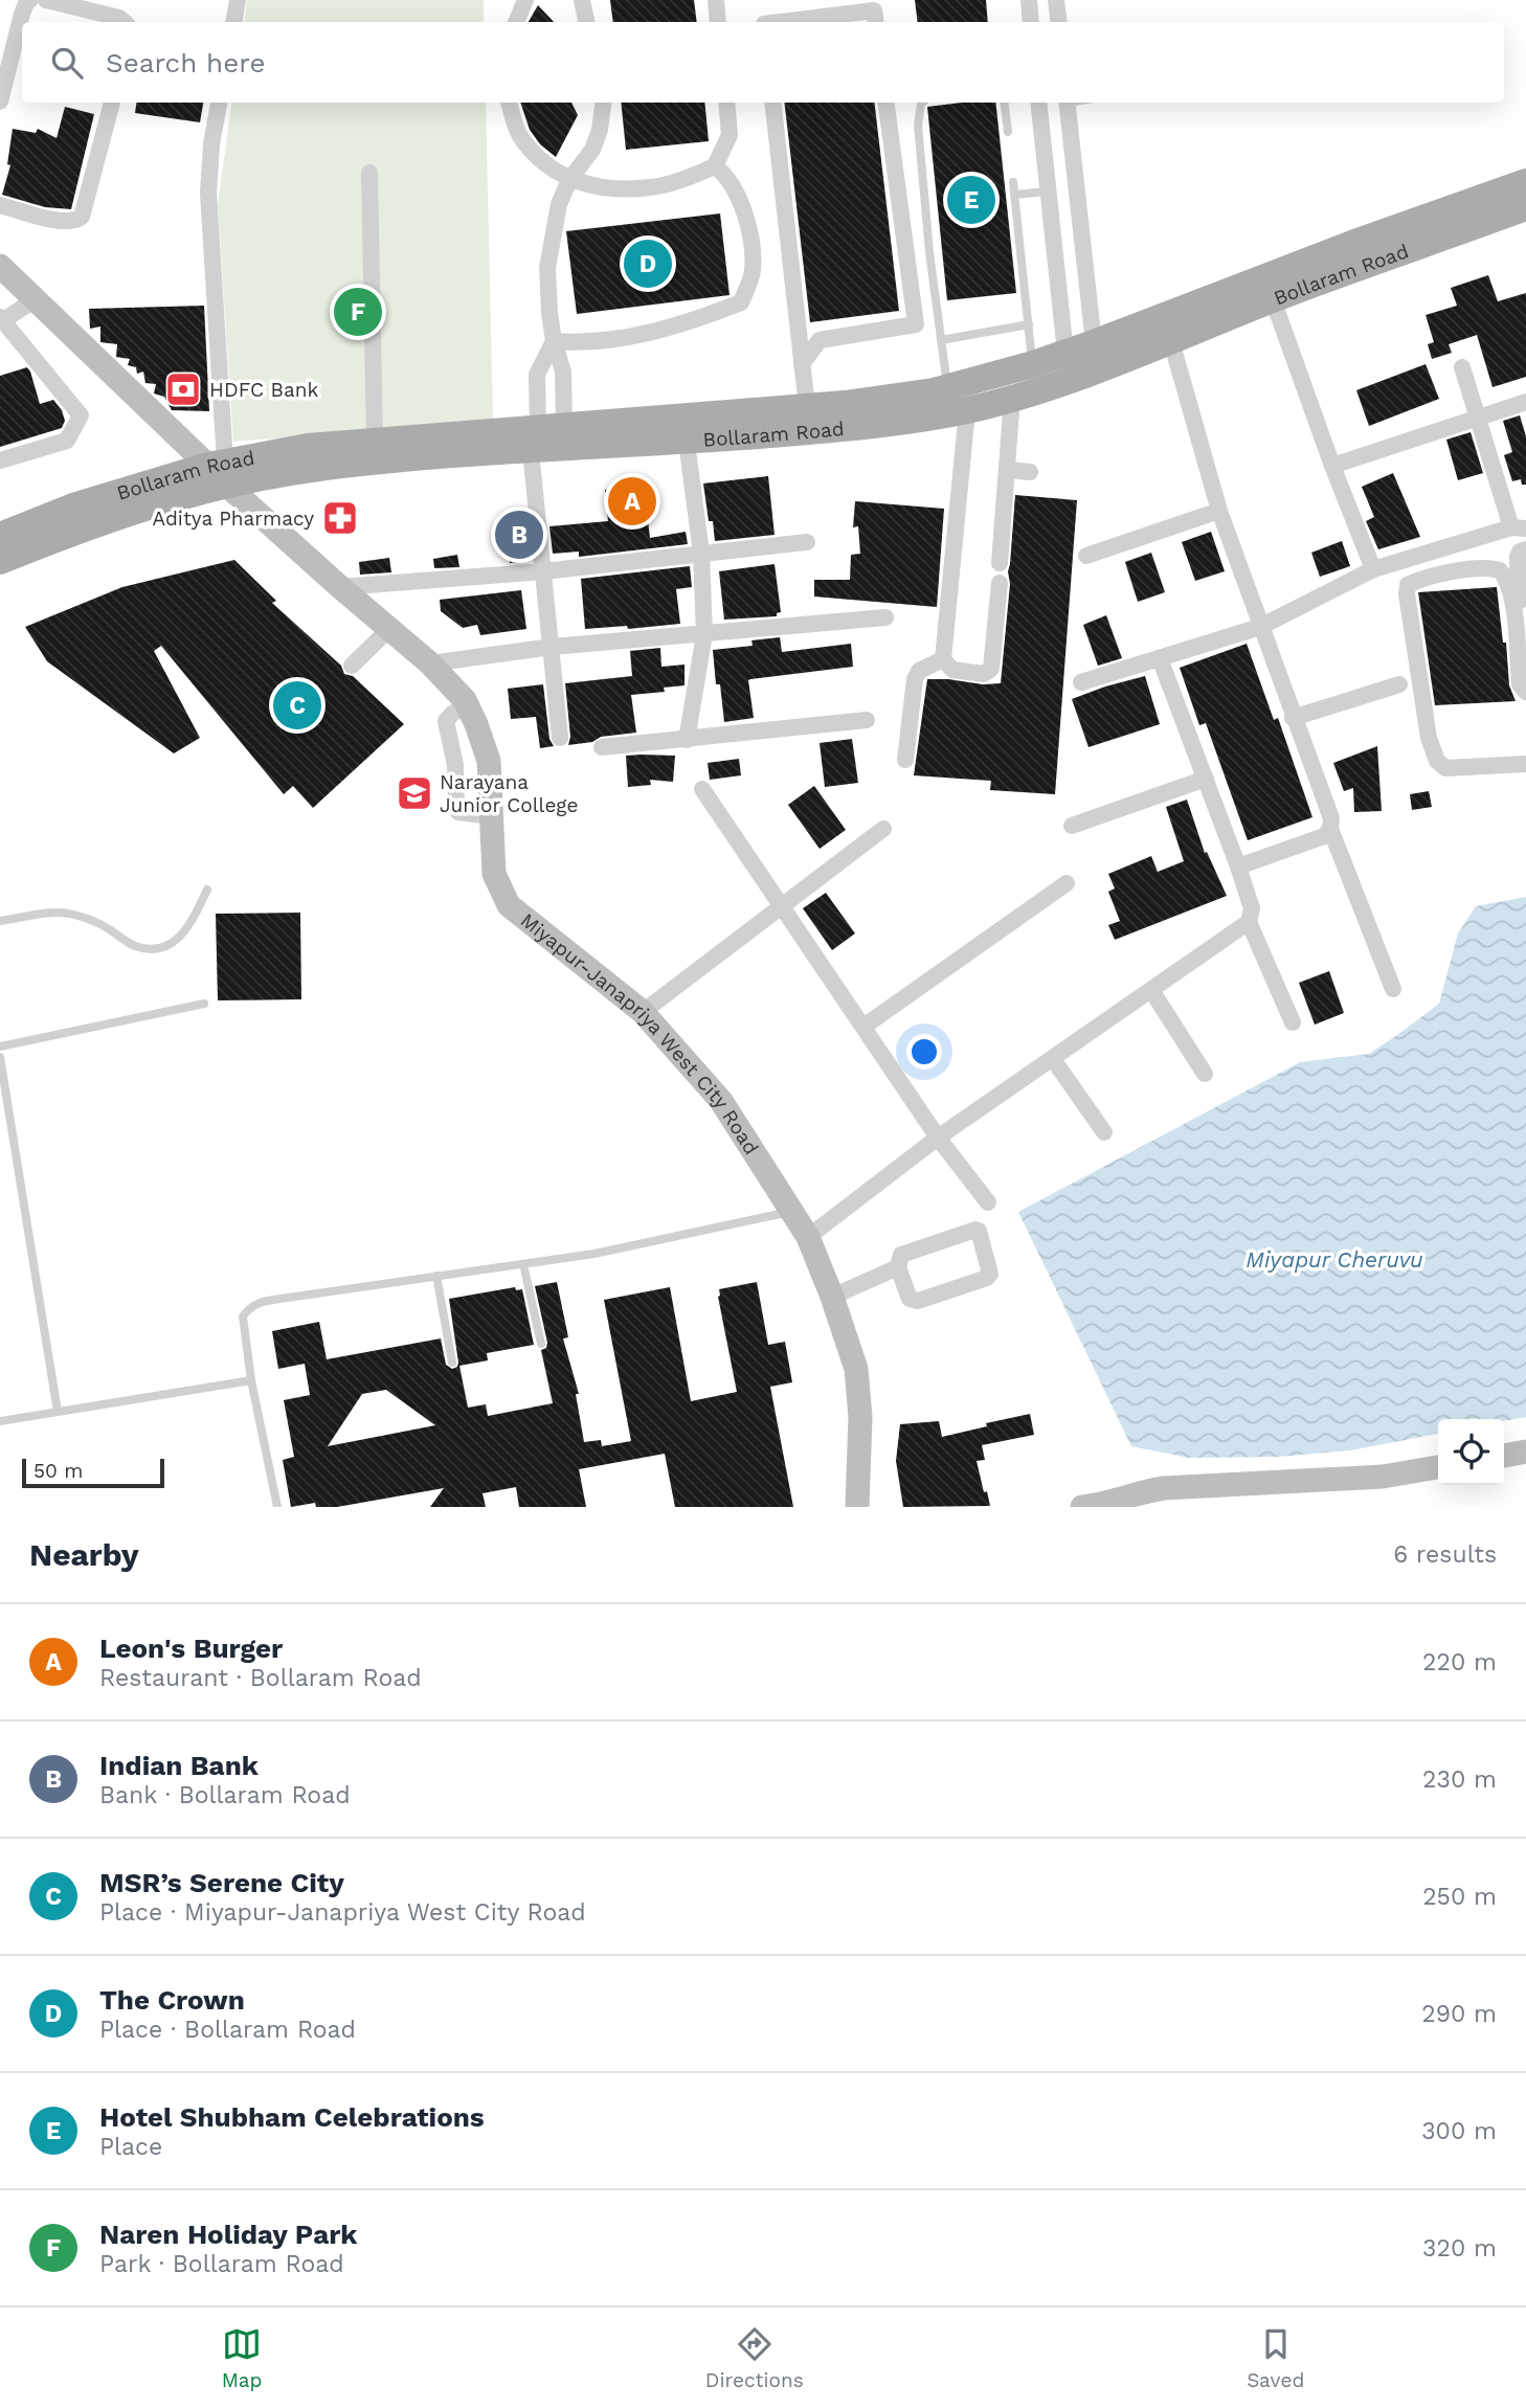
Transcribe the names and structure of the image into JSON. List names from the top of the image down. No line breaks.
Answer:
{"streets":{"main road":["Bollaram Road"],"street":["Miyapur-Janapriya West City Road"]},"crossings":[["Bollaram Road","Miyapur-Janapriya West City Road"]],"water":["Miyapur Cheruvu"],"places":{"bank":["HDFC Bank"],"pharmacy":["Aditya Pharmacy"],"school or university":["Narayana Junior College"]},"scale_bar":"50 m","page":{"search":"Search here","pins":["E","D","F","A","B","C"],"scale":"50 m","heading":["Nearby","6 results"],"list":[{"mark":"A","name":"Leon's Burger","note":"Restaurant · Bollaram Road","value":"220 m"},{"mark":"B","name":"Indian Bank","note":"Bank · Bollaram Road","value":"230 m"},{"mark":"C","name":"MSR’s Serene City","note":"Place · Miyapur-Janapriya West City Road","value":"250 m"},{"mark":"D","name":"The Crown","note":"Place · Bollaram Road","value":"290 m"},{"mark":"E","name":"Hotel Shubham Celebrations","note":"Place","value":"300 m"},{"mark":"F","name":"Naren Holiday Park","note":"Park · Bollaram Road","value":"320 m"}],"nav":["Map","Directions","Saved"]}}
